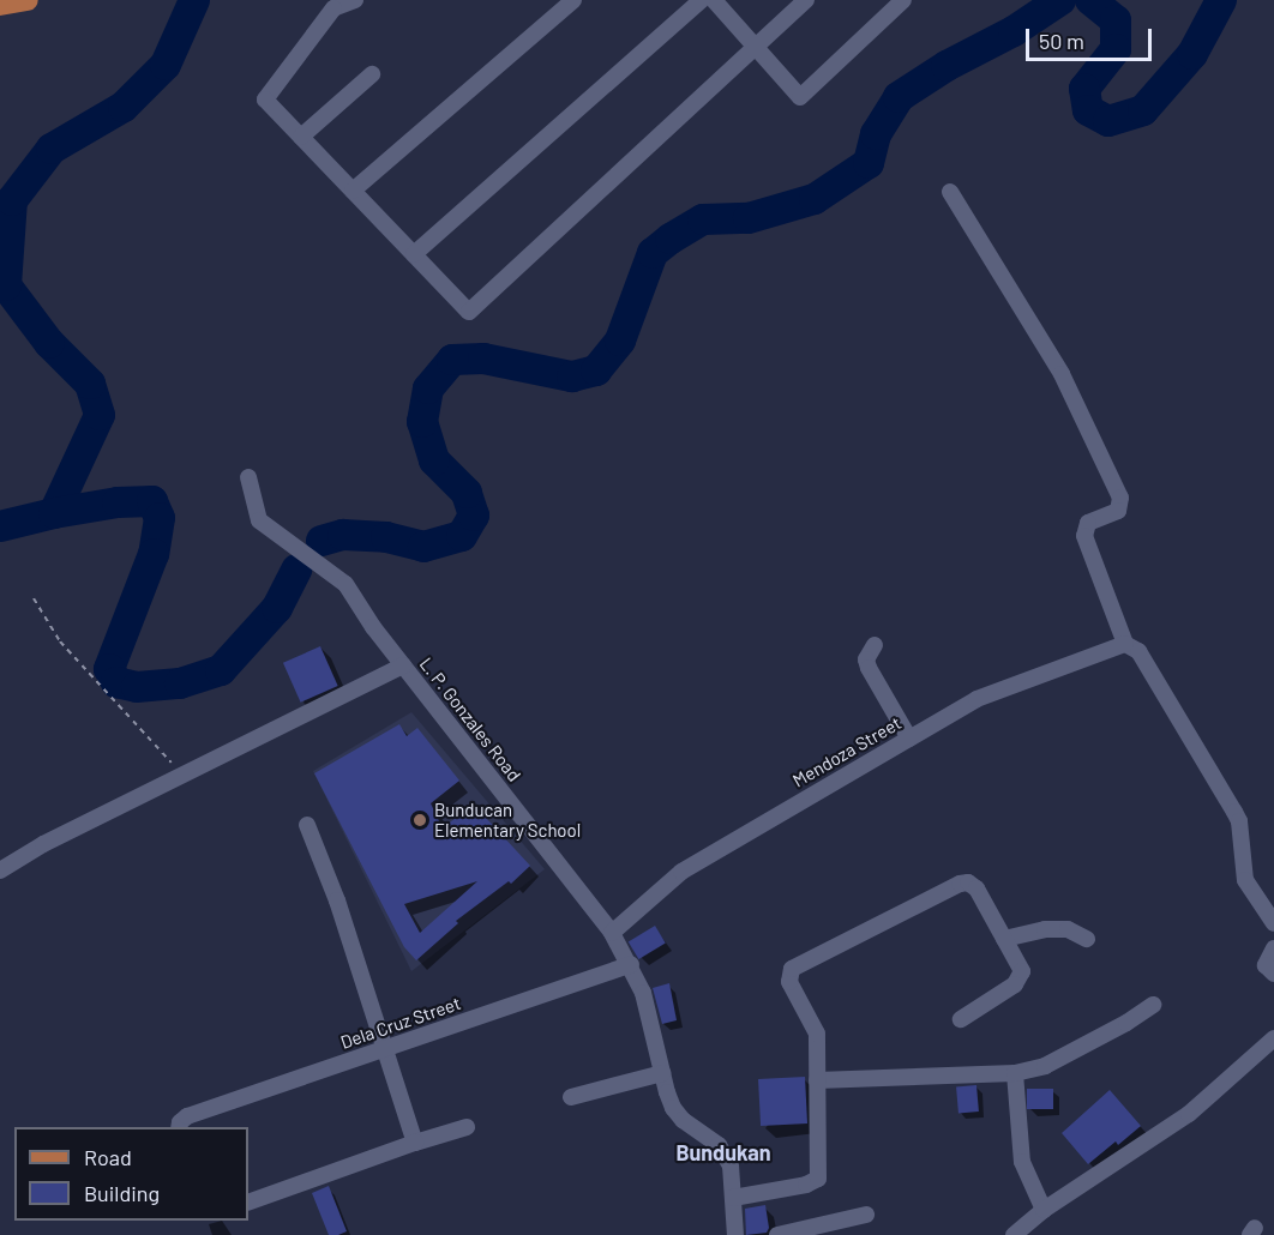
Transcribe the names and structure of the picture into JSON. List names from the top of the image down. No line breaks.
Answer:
{"streets":{"street":["L. P. Gonzales Road","Mendoza Street","Dela Cruz Street"]},"crossings":[["L. P. Gonzales Road","Mendoza Street"],["L. P. Gonzales Road","Dela Cruz Street"]],"districts":["Bundukan"],"places":["Bunducan Elementary School"],"legend":["Road","Building"],"scale_bar":"50 m"}
